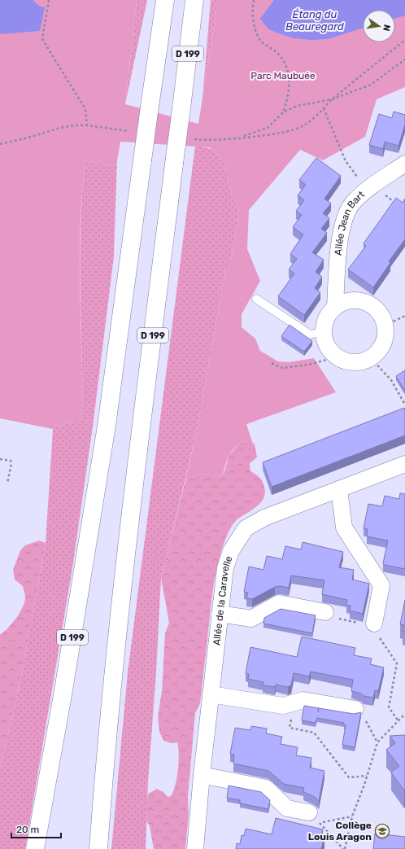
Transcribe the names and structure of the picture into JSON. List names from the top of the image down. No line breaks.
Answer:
{"streets":{"highway":["D 199"],"street":["Allée Jean Bart","Allée de la Caravelle"]},"water":["Étang du Beauregard"],"parks":["Parc Maubuée"],"places":{"school or university":["Collège Louis Aragon"]},"scale_bar":"20 m","north":"right"}
